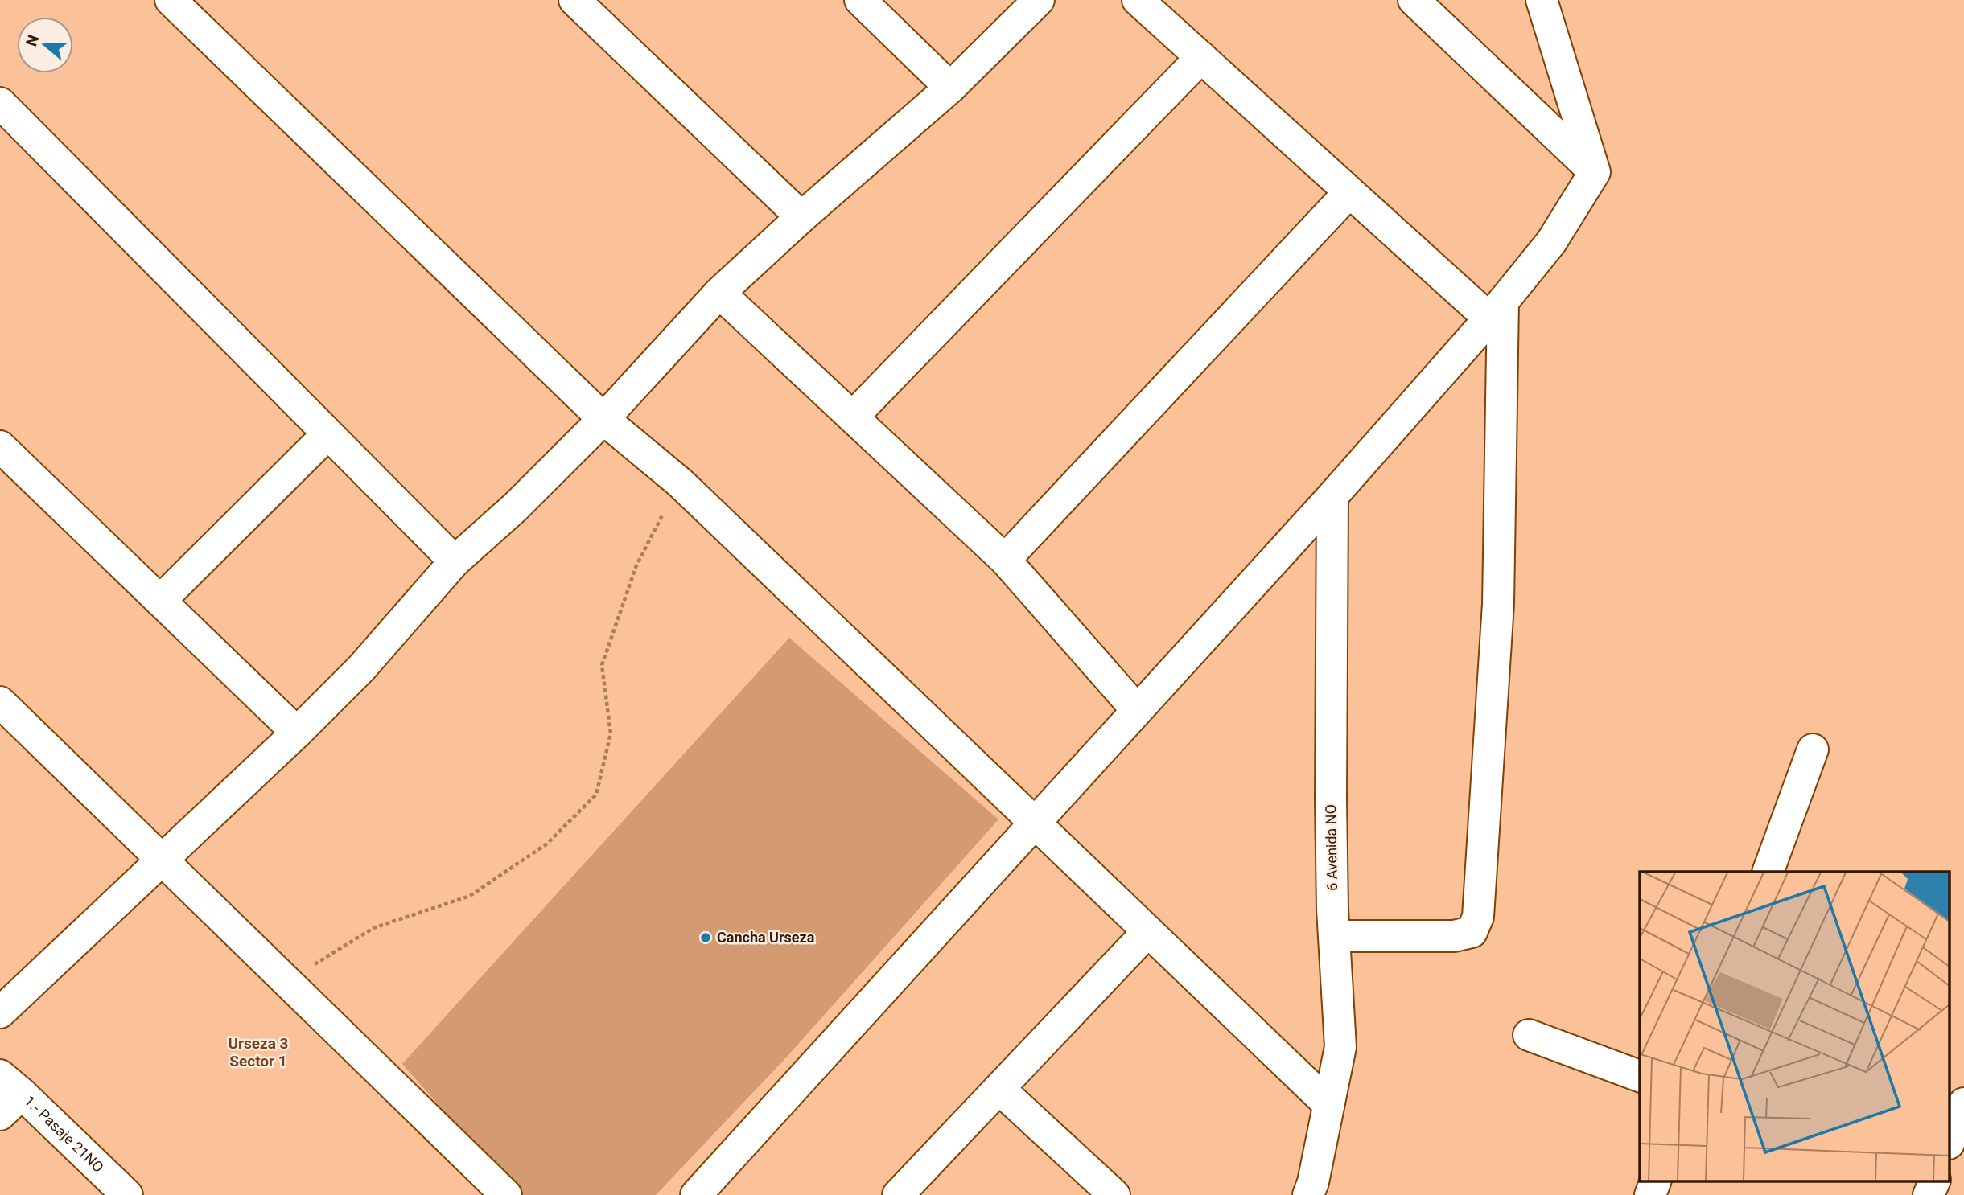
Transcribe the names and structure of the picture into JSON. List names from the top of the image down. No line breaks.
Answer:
{"streets":{"street":["6 Avenida NO","1.- Pasaje 21NO"]},"districts":["Urseza 3 Sector 1"],"places":["Cancha Urseza"],"north":"left"}
